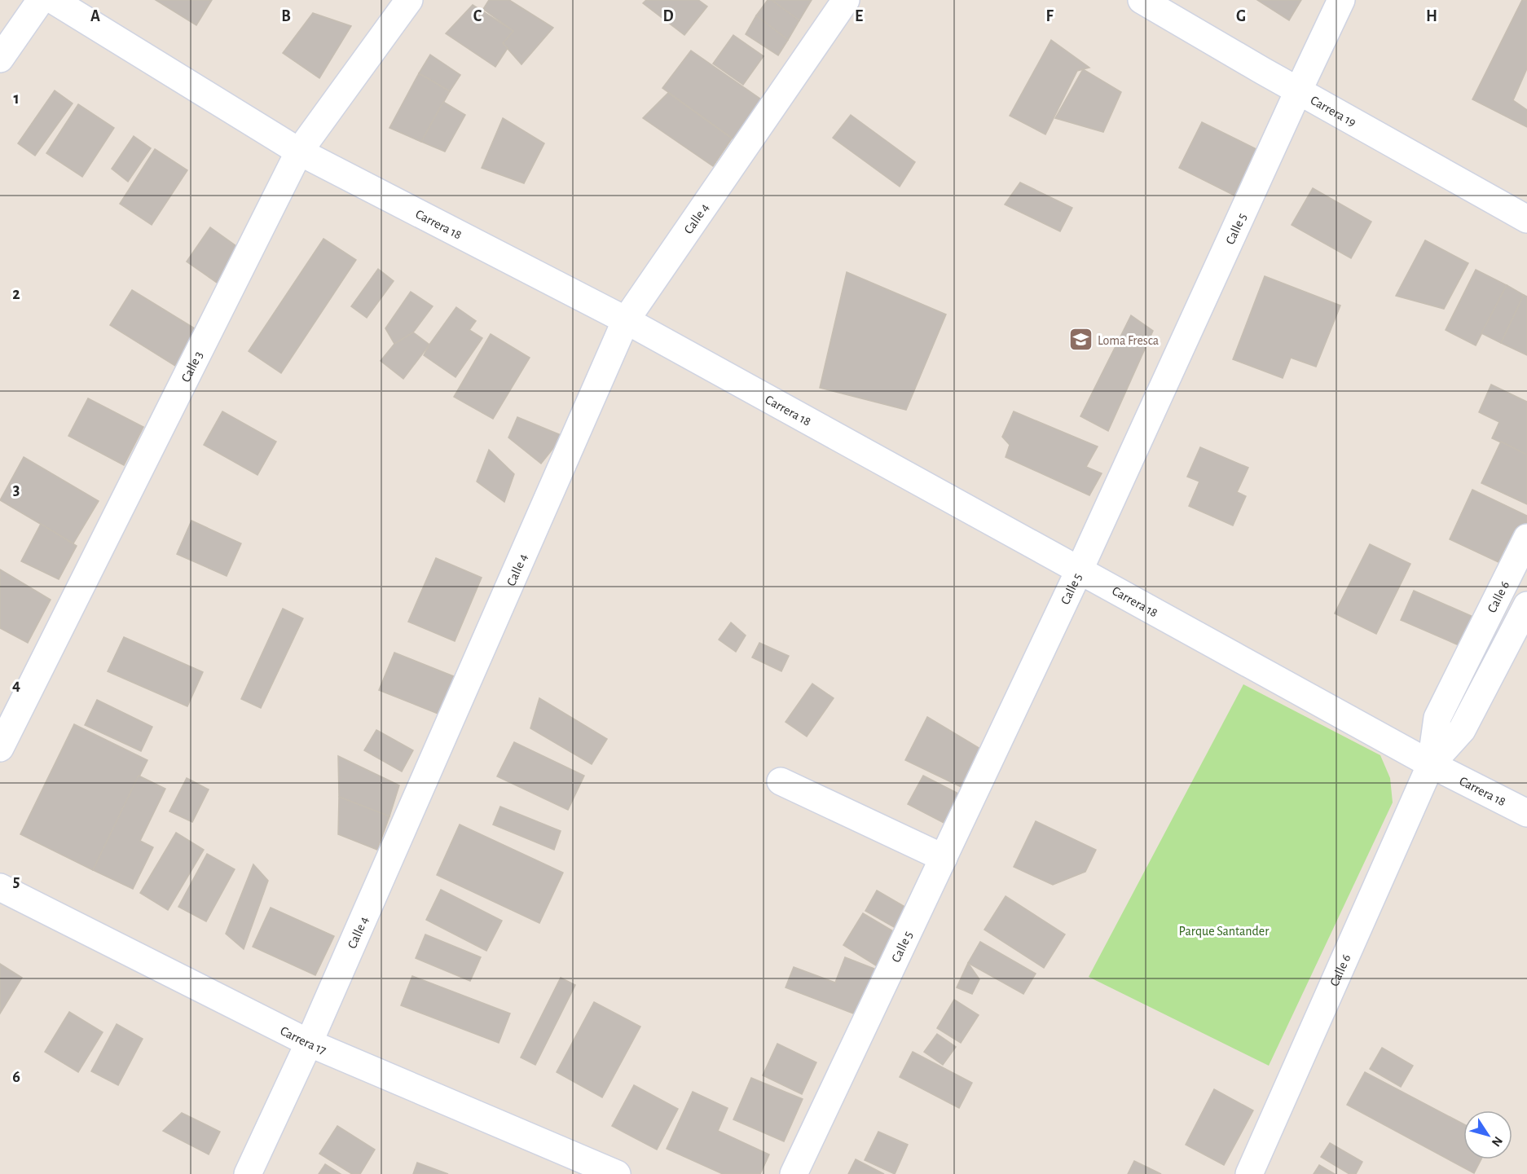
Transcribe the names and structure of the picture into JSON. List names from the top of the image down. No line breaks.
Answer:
{"streets":{"street":["Carrera 19","Calle 4","Carrera 18","Calle 5","Calle 3","Calle 6","Carrera 17"]},"crossings":[["Carrera 19","Calle 5"],["Calle 4","Carrera 18"],["Calle 4","Carrera 17"],["Carrera 18","Calle 5"],["Carrera 18","Calle 3"],["Carrera 18","Calle 6"]],"parks":["Parque Santander"],"places":{"school or university":["Loma Fresca"]},"north":"bottom right","grid":{"columns":["A","B","C","D","E","F","G","H"],"rows":["1","2","3","4","5","6"]}}
